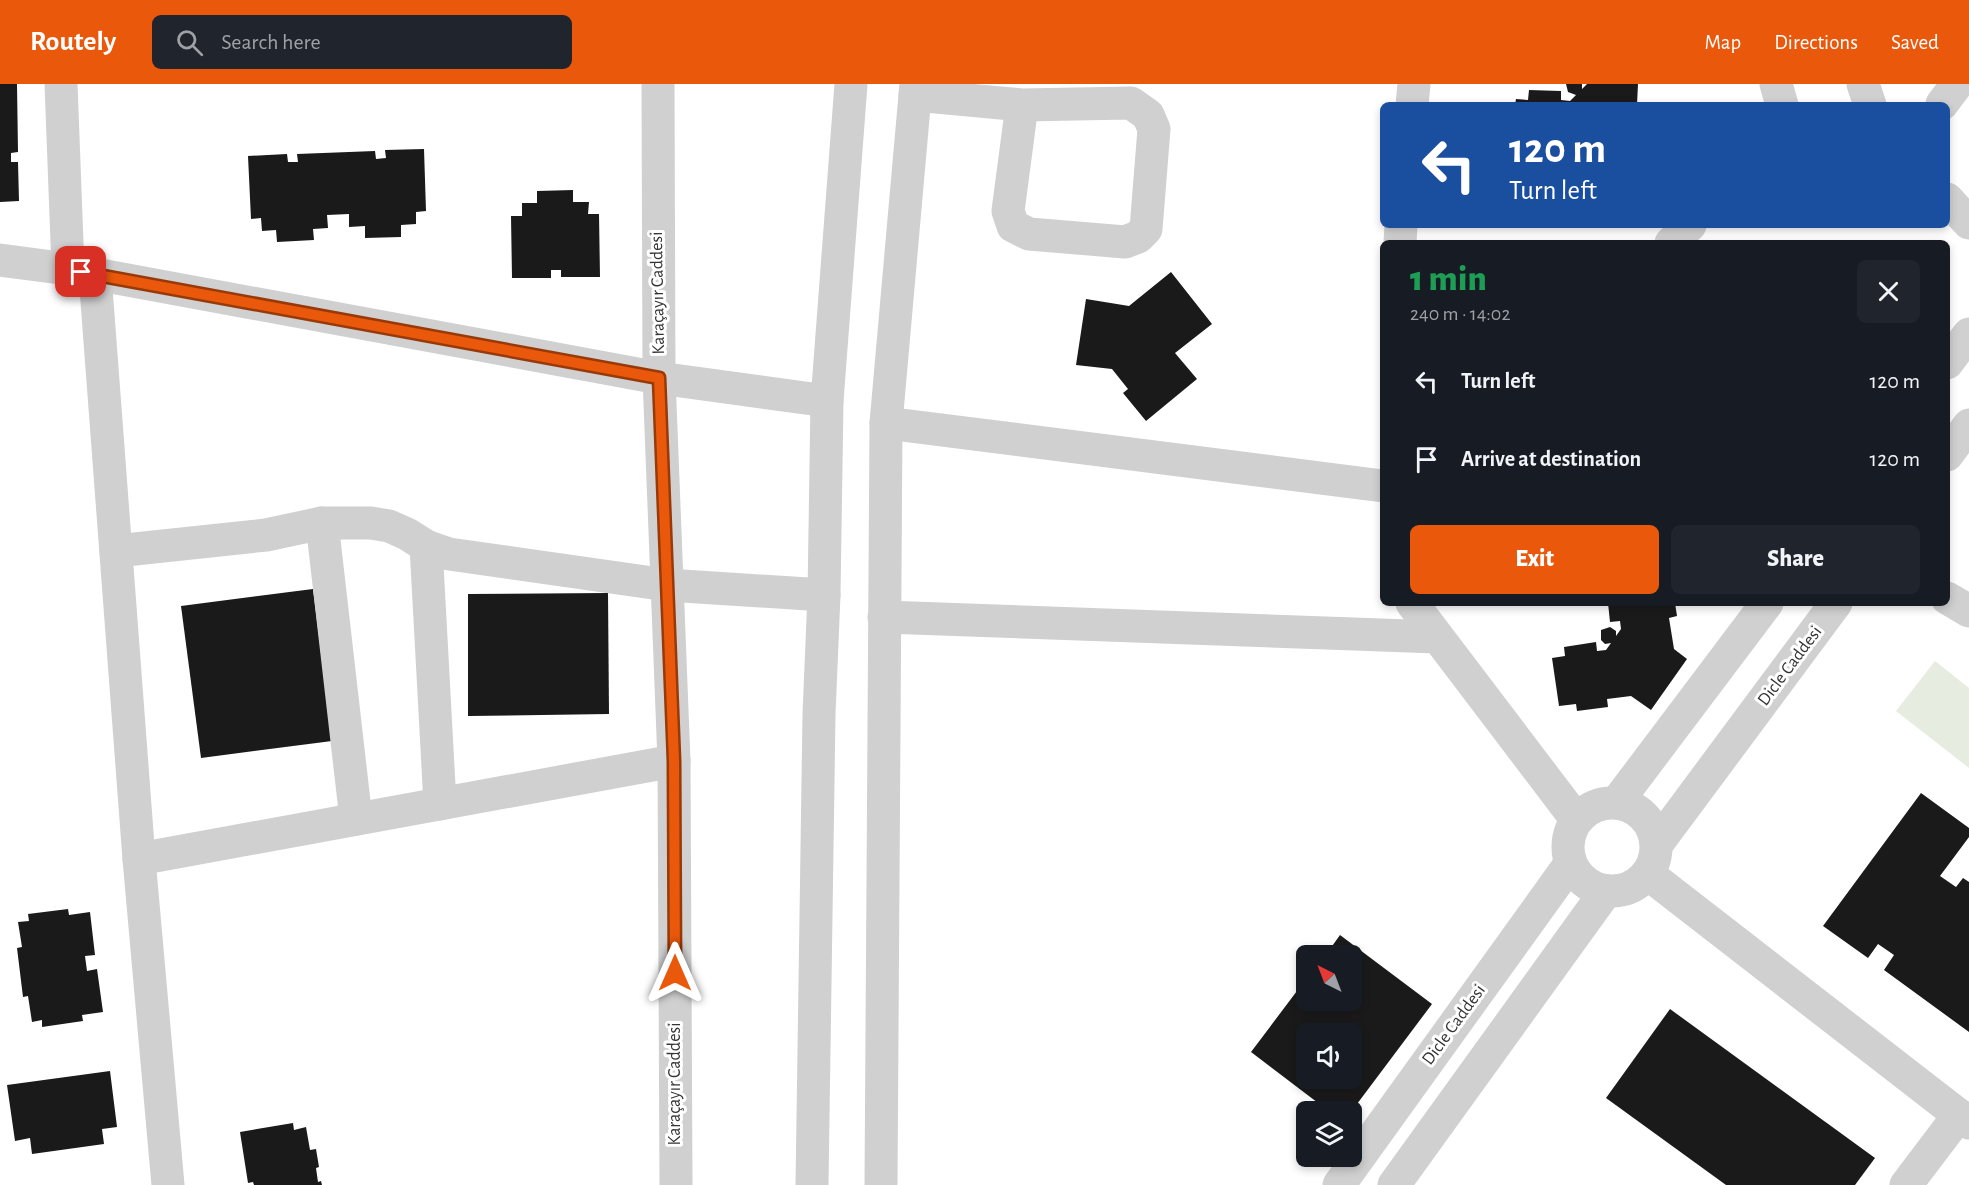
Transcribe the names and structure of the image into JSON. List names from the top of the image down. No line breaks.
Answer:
{"streets":{"street":["Karaçayır Caddesi","Dicle Caddesi"]},"north":"top left","page":{"header":"Routely","search":"Search here","nav":["Map","Directions","Saved"],"turn":["120 m","Turn left"],"heading":["1 min","240 m · 14:02"],"list":[{"name":"Turn left","value":"120 m"},{"name":"Arrive at destination","value":"120 m"}],"buttons":["Exit","Share"]}}
